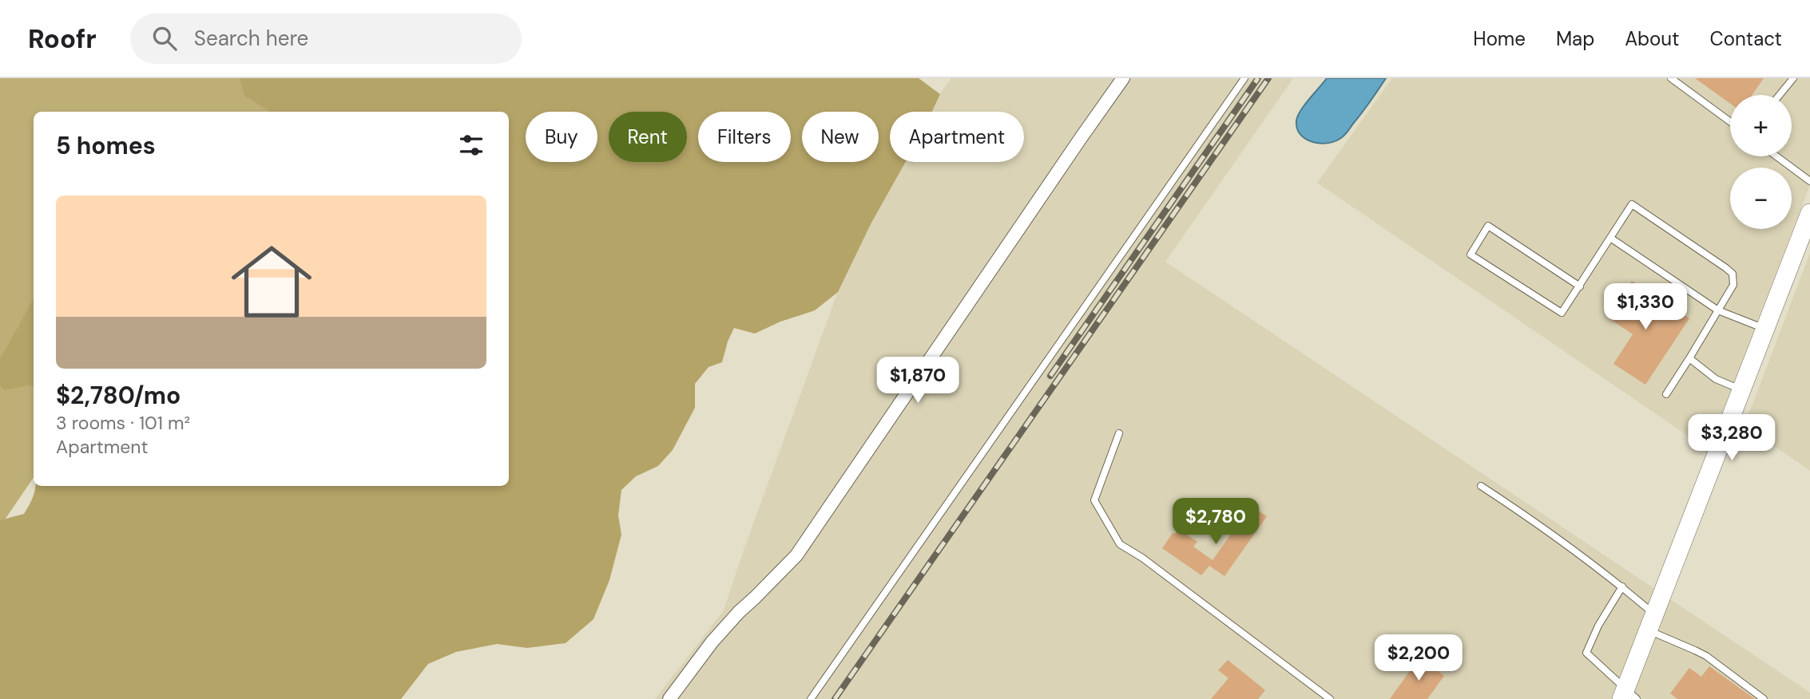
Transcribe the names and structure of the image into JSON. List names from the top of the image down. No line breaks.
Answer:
{"page":{"header":"Roofr","search":"Search here","nav":["Home","Map","About","Contact"],"map_buttons":["+","−"],"chip":["Buy","Rent","Filters","New","Apartment"],"heading":"5 homes","list":[{"name":"$2,780/mo","note":"3 rooms · 101 m² · Apartment"}],"price":["$1,330","$1,870","$3,280","$2,780","$2,200"]}}
